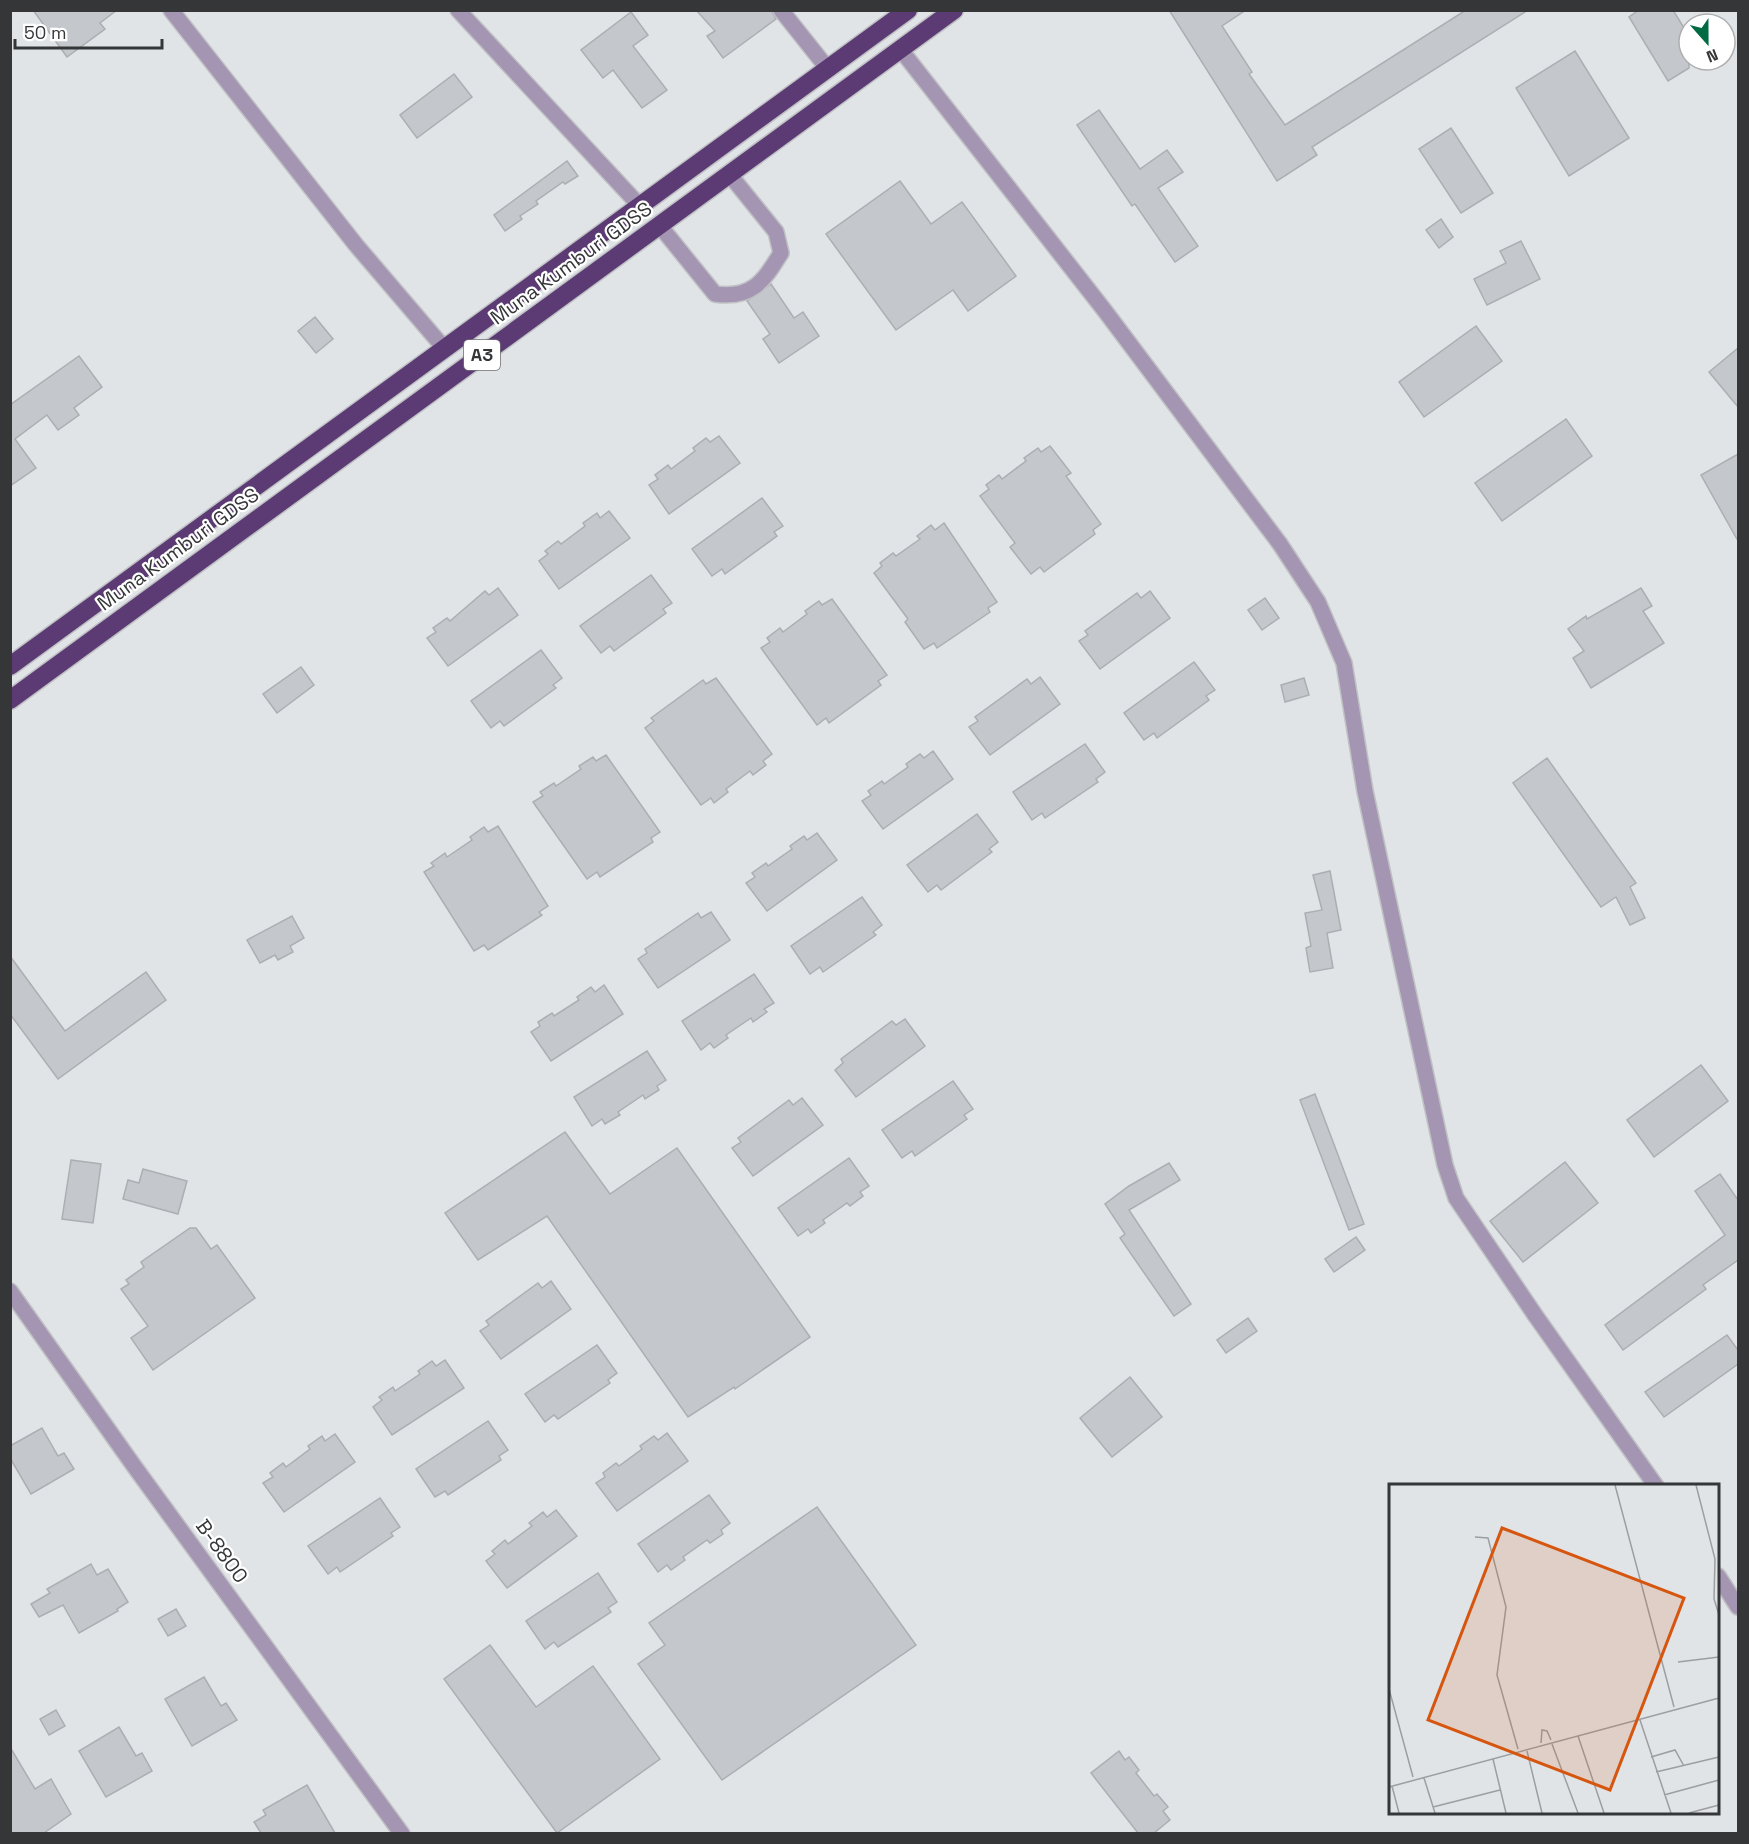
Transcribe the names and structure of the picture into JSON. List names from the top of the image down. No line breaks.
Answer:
{"streets":{"highway":["Muna Kumburi GDSS","A3"],"street":["B-8800"]},"scale_bar":"50 m","north":"bottom"}
